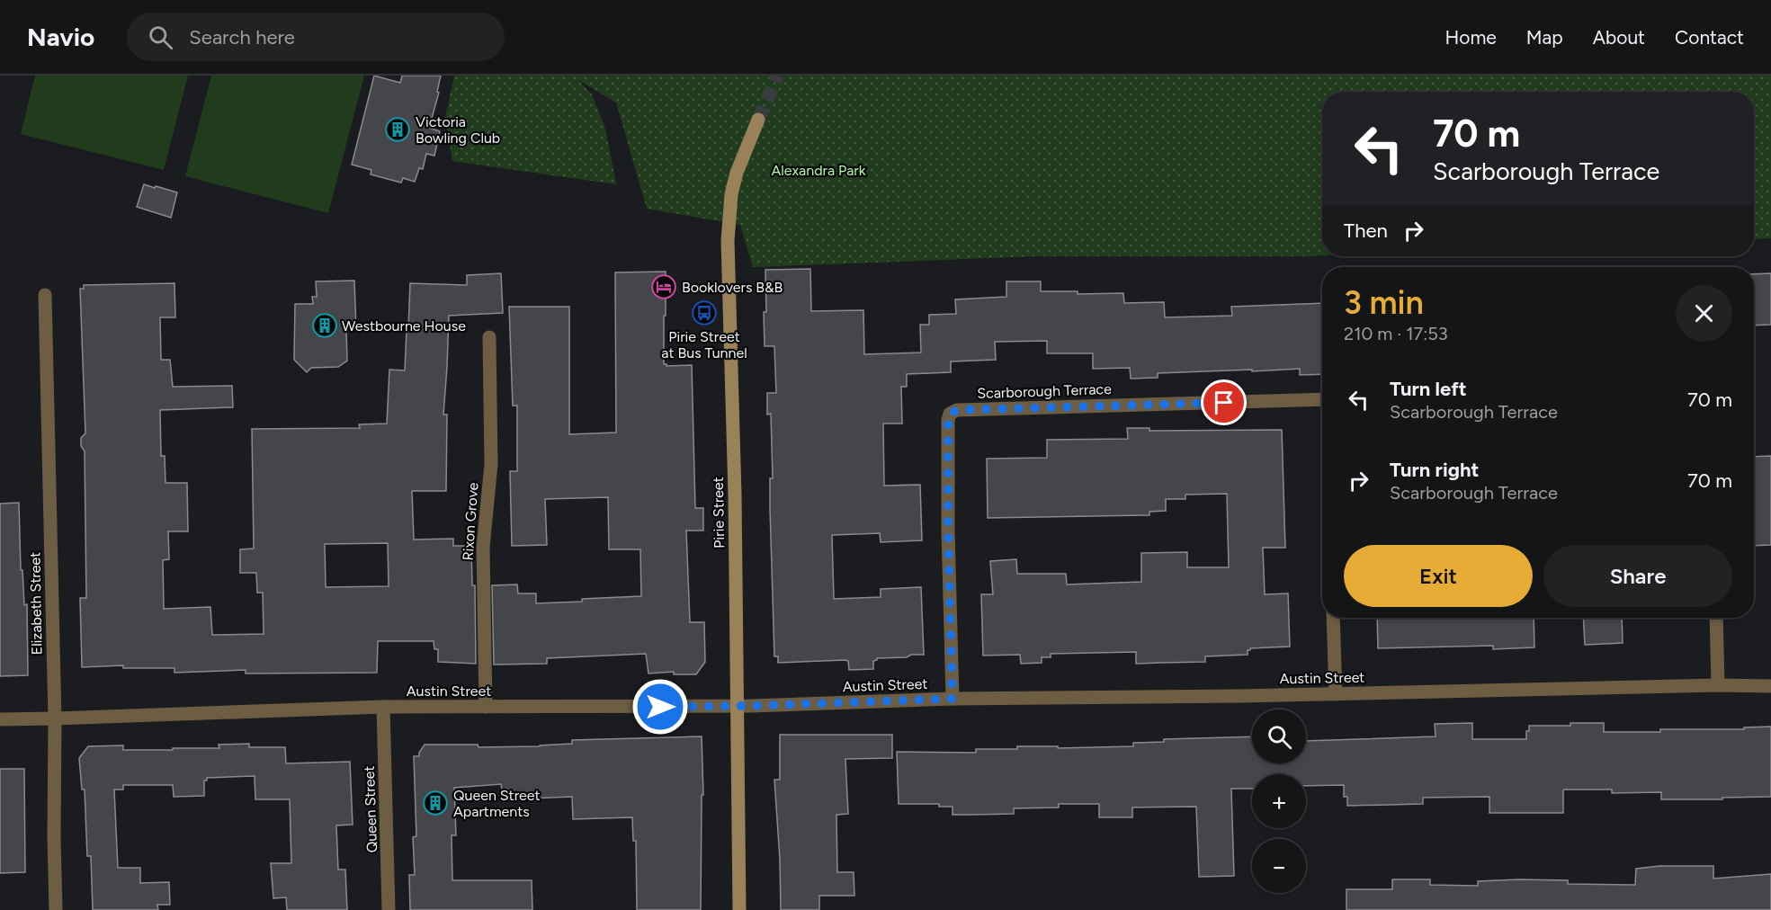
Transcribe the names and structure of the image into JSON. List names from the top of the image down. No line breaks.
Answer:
{"streets":{"street":["Scarborough Terrace","Pirie Street","Rixon Grove","Elizabeth Street","Austin Street","Queen Street"]},"crossings":[["Scarborough Terrace","Austin Street"],["Pirie Street","Austin Street"],["Rixon Grove","Austin Street"],["Elizabeth Street","Austin Street"],["Austin Street","Queen Street"]],"parks":["Alexandra Park"],"places":{"building":["Victoria Bowling Club","Westbourne House","Queen Street Apartments"],"hotel":["Booklovers B&B"],"bus stop":["Pirie Street at Bus Tunnel"]},"page":{"header":"Navio","search":"Search here","nav":["Home","Map","About","Contact"],"turn":["70 m","Scarborough Terrace"],"then":"Then","heading":["3 min","210 m · 17:53"],"list":[{"name":"Turn left","note":"Scarborough Terrace","value":"70 m"},{"name":"Turn right","note":"Scarborough Terrace","value":"70 m"}],"buttons":["Exit","Share"],"map_buttons":["+","−"]}}
